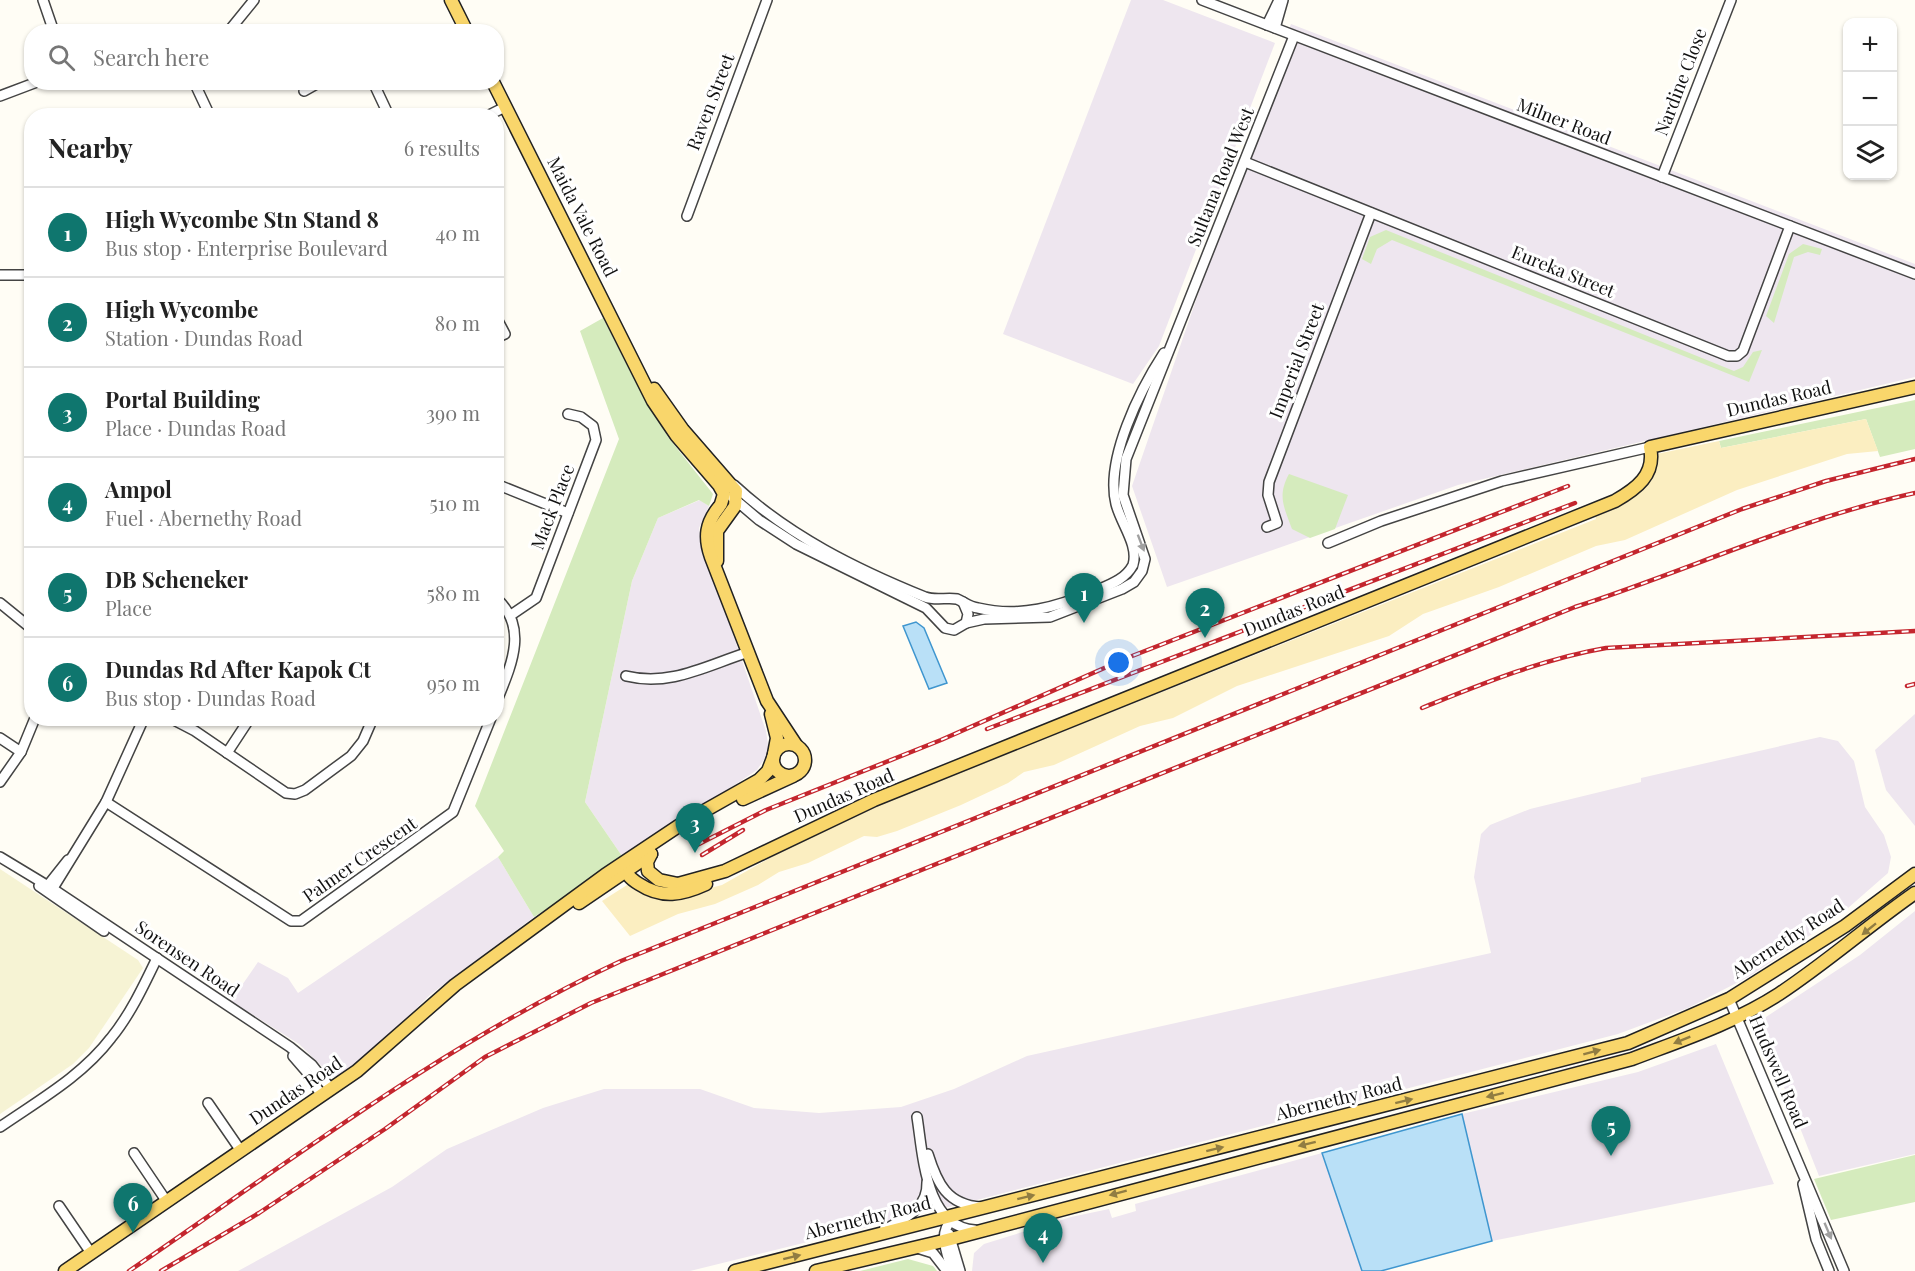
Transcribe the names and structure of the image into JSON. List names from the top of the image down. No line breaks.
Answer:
{"streets":{"main road":["Maida Vale Road","Dundas Road","Abernethy Road"],"street":["Nardine Close","Raven Street","Milner Road","Sultana Road West","Eureka Street","Imperial Street","Mack Place","Palmer Crescent","Sorensen Road","Hudswell Road"]},"crossings":[["Nardine Close","Milner Road"],["Milner Road","Sultana Road West"],["Milner Road","Eureka Street"],["Sultana Road West","Eureka Street"],["Eureka Street","Imperial Street"],["Dundas Road","Sorensen Road"],["Abernethy Road","Hudswell Road"]],"page":{"map_buttons":["+","−"],"search":"Search here","heading":["Nearby","6 results"],"list":[{"mark":"1","name":"High Wycombe Stn Stand 8","note":"Bus stop · Enterprise Boulevard","value":"40 m"},{"mark":"2","name":"High Wycombe","note":"Station · Dundas Road","value":"80 m"},{"mark":"3","name":"Portal Building","note":"Place · Dundas Road","value":"390 m"},{"mark":"4","name":"Ampol","note":"Fuel · Abernethy Road","value":"510 m"},{"mark":"5","name":"DB Scheneker","note":"Place","value":"580 m"},{"mark":"6","name":"Dundas Rd After Kapok Ct","note":"Bus stop · Dundas Road","value":"950 m"}],"pins":["1","2","3","5","6","4"]}}
